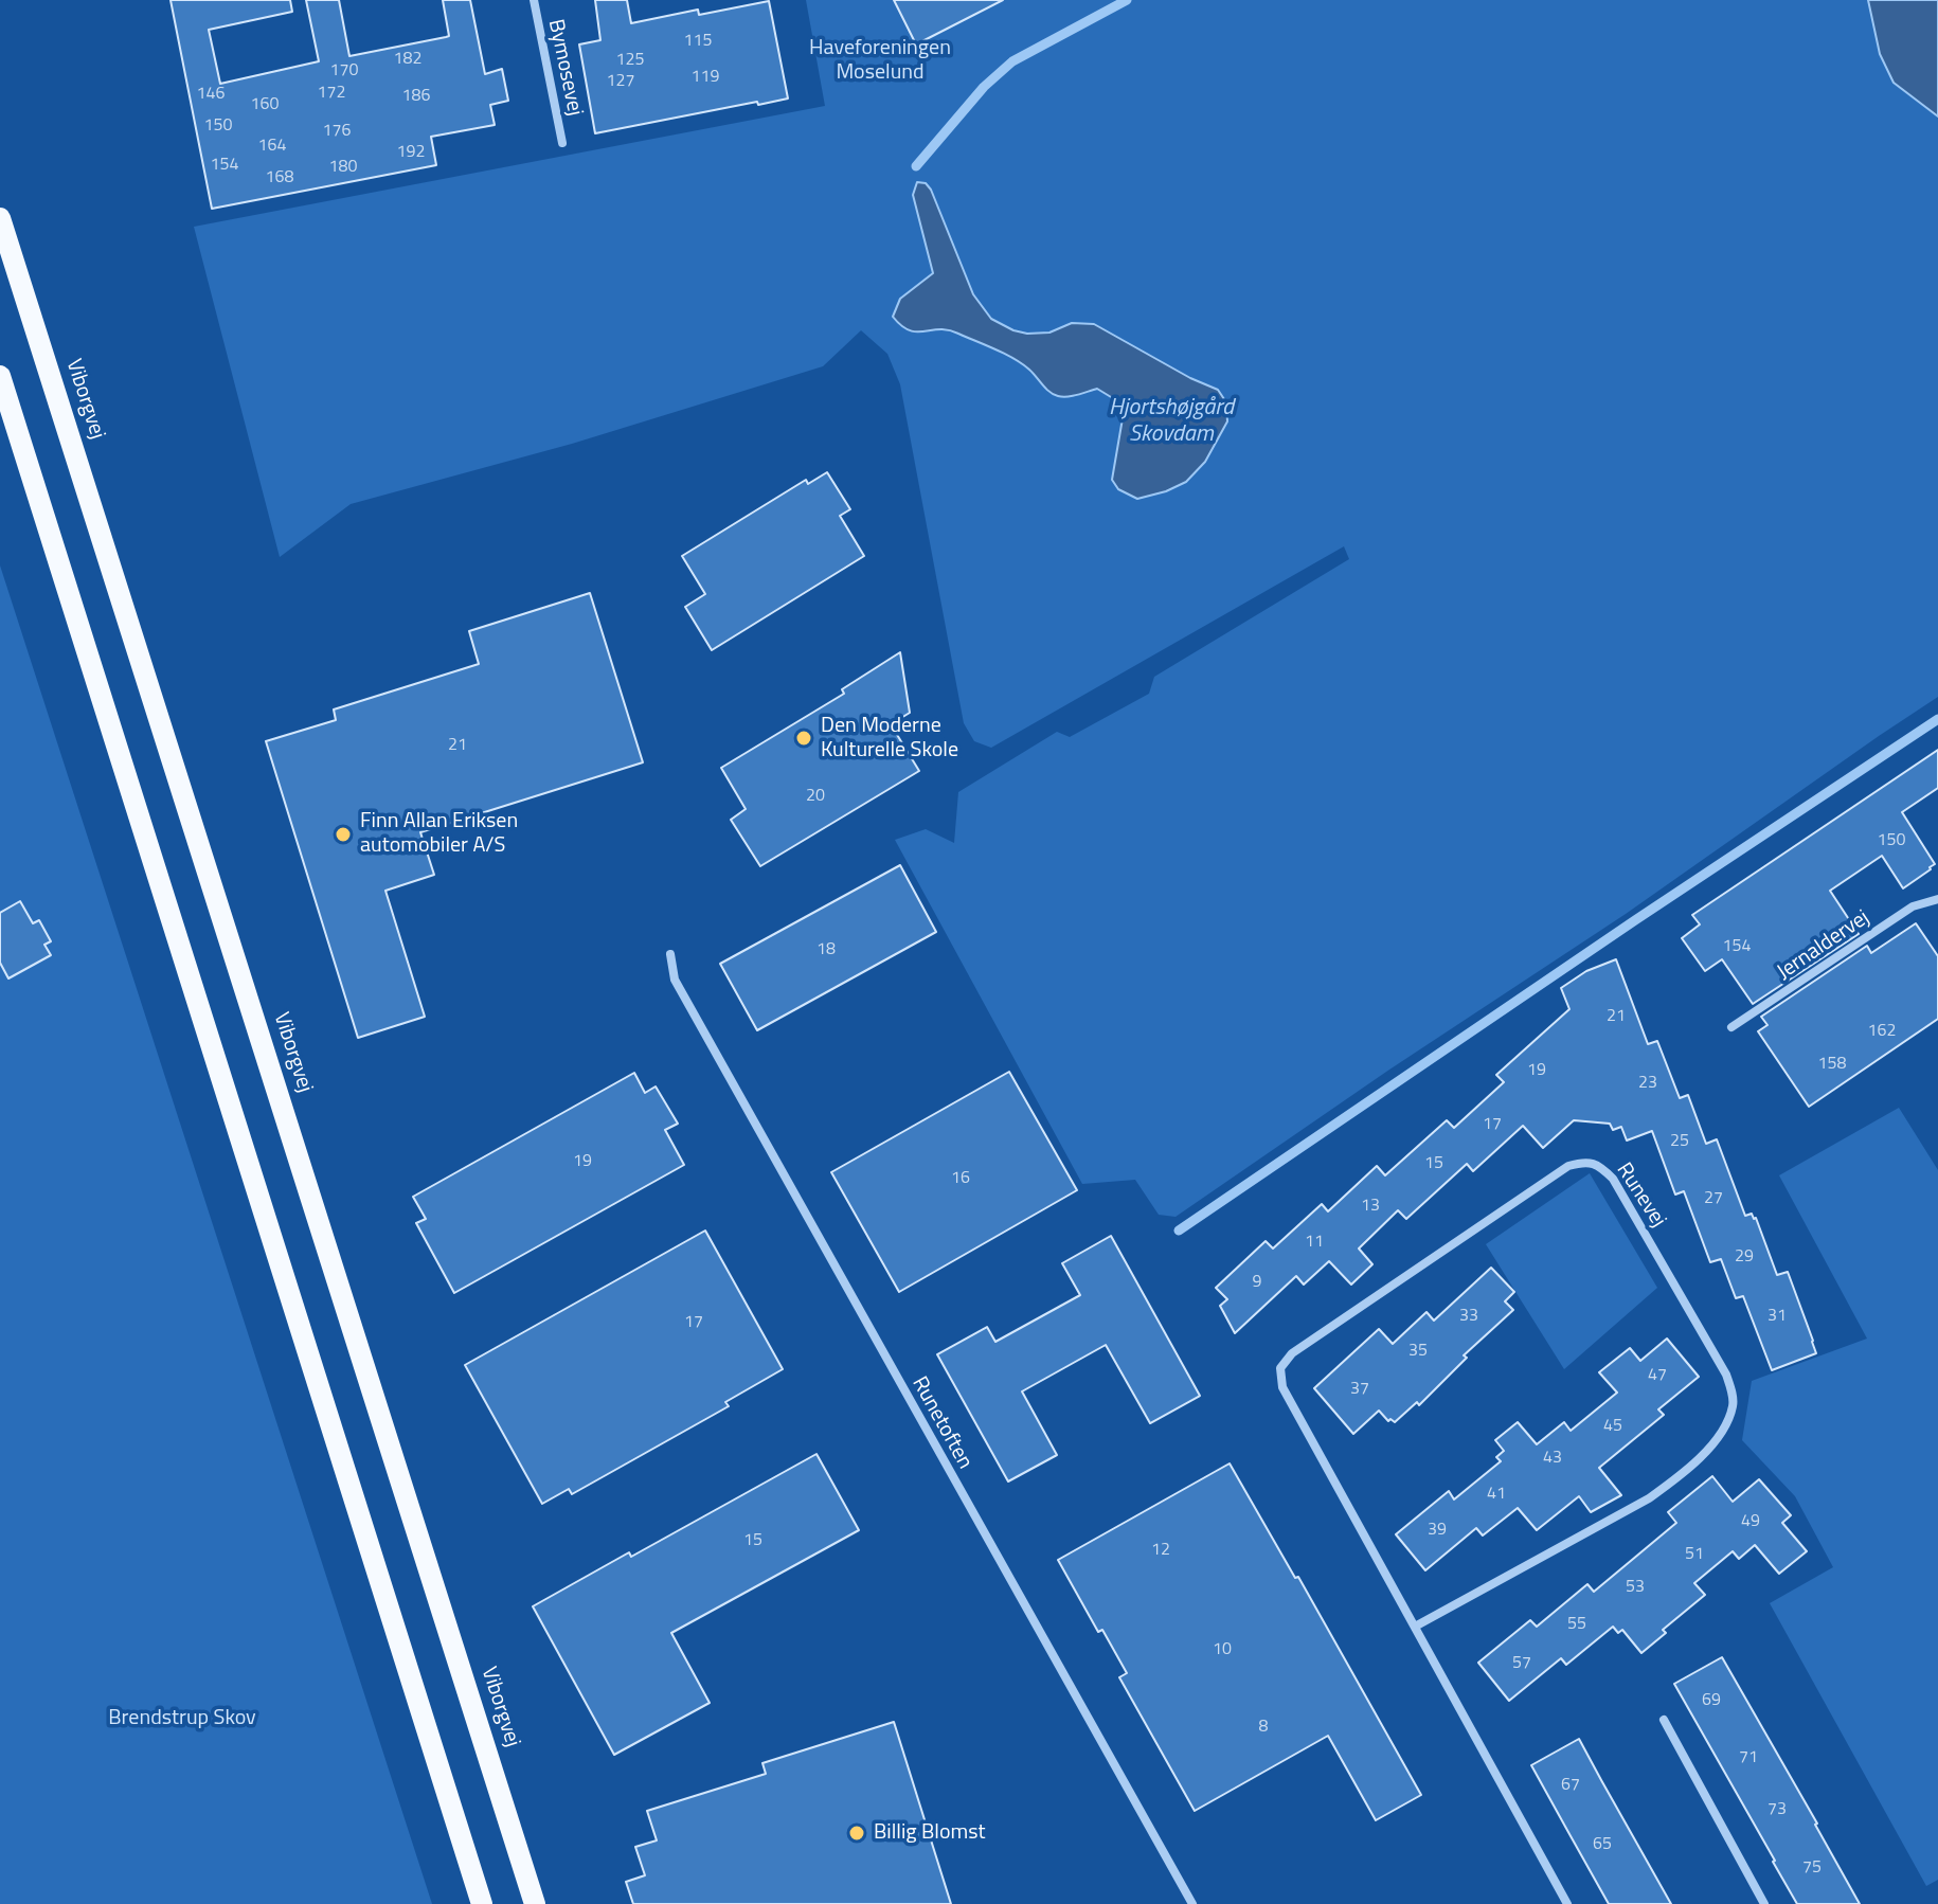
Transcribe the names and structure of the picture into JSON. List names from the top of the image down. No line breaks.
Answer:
{"streets":{"main road":["Viborgvej"],"street":["Bymosevej","Jernaldervej","Runevej","Runetoften"]},"water":["Hjortshøjgård Skovdam"],"parks":["Haveforeningen Moselund","Brendstrup Skov"],"places":["Den Moderne Kulturelle Skole","Finn Allan Eriksen automobiler A/S","Billig Blomst"],"house_numbers":["115","182","125","170","119","127","172","146","186","160","150","176","164","192","154","180","168","21","20","150","154","18","21","162","158","19","23","17","25","19","15","16","27","13","11","29","9","33","31","17","35","47","37","45","43","41","49","39","15","12","51","53","55","10","57","69","8","71","67","73","65","75"]}
